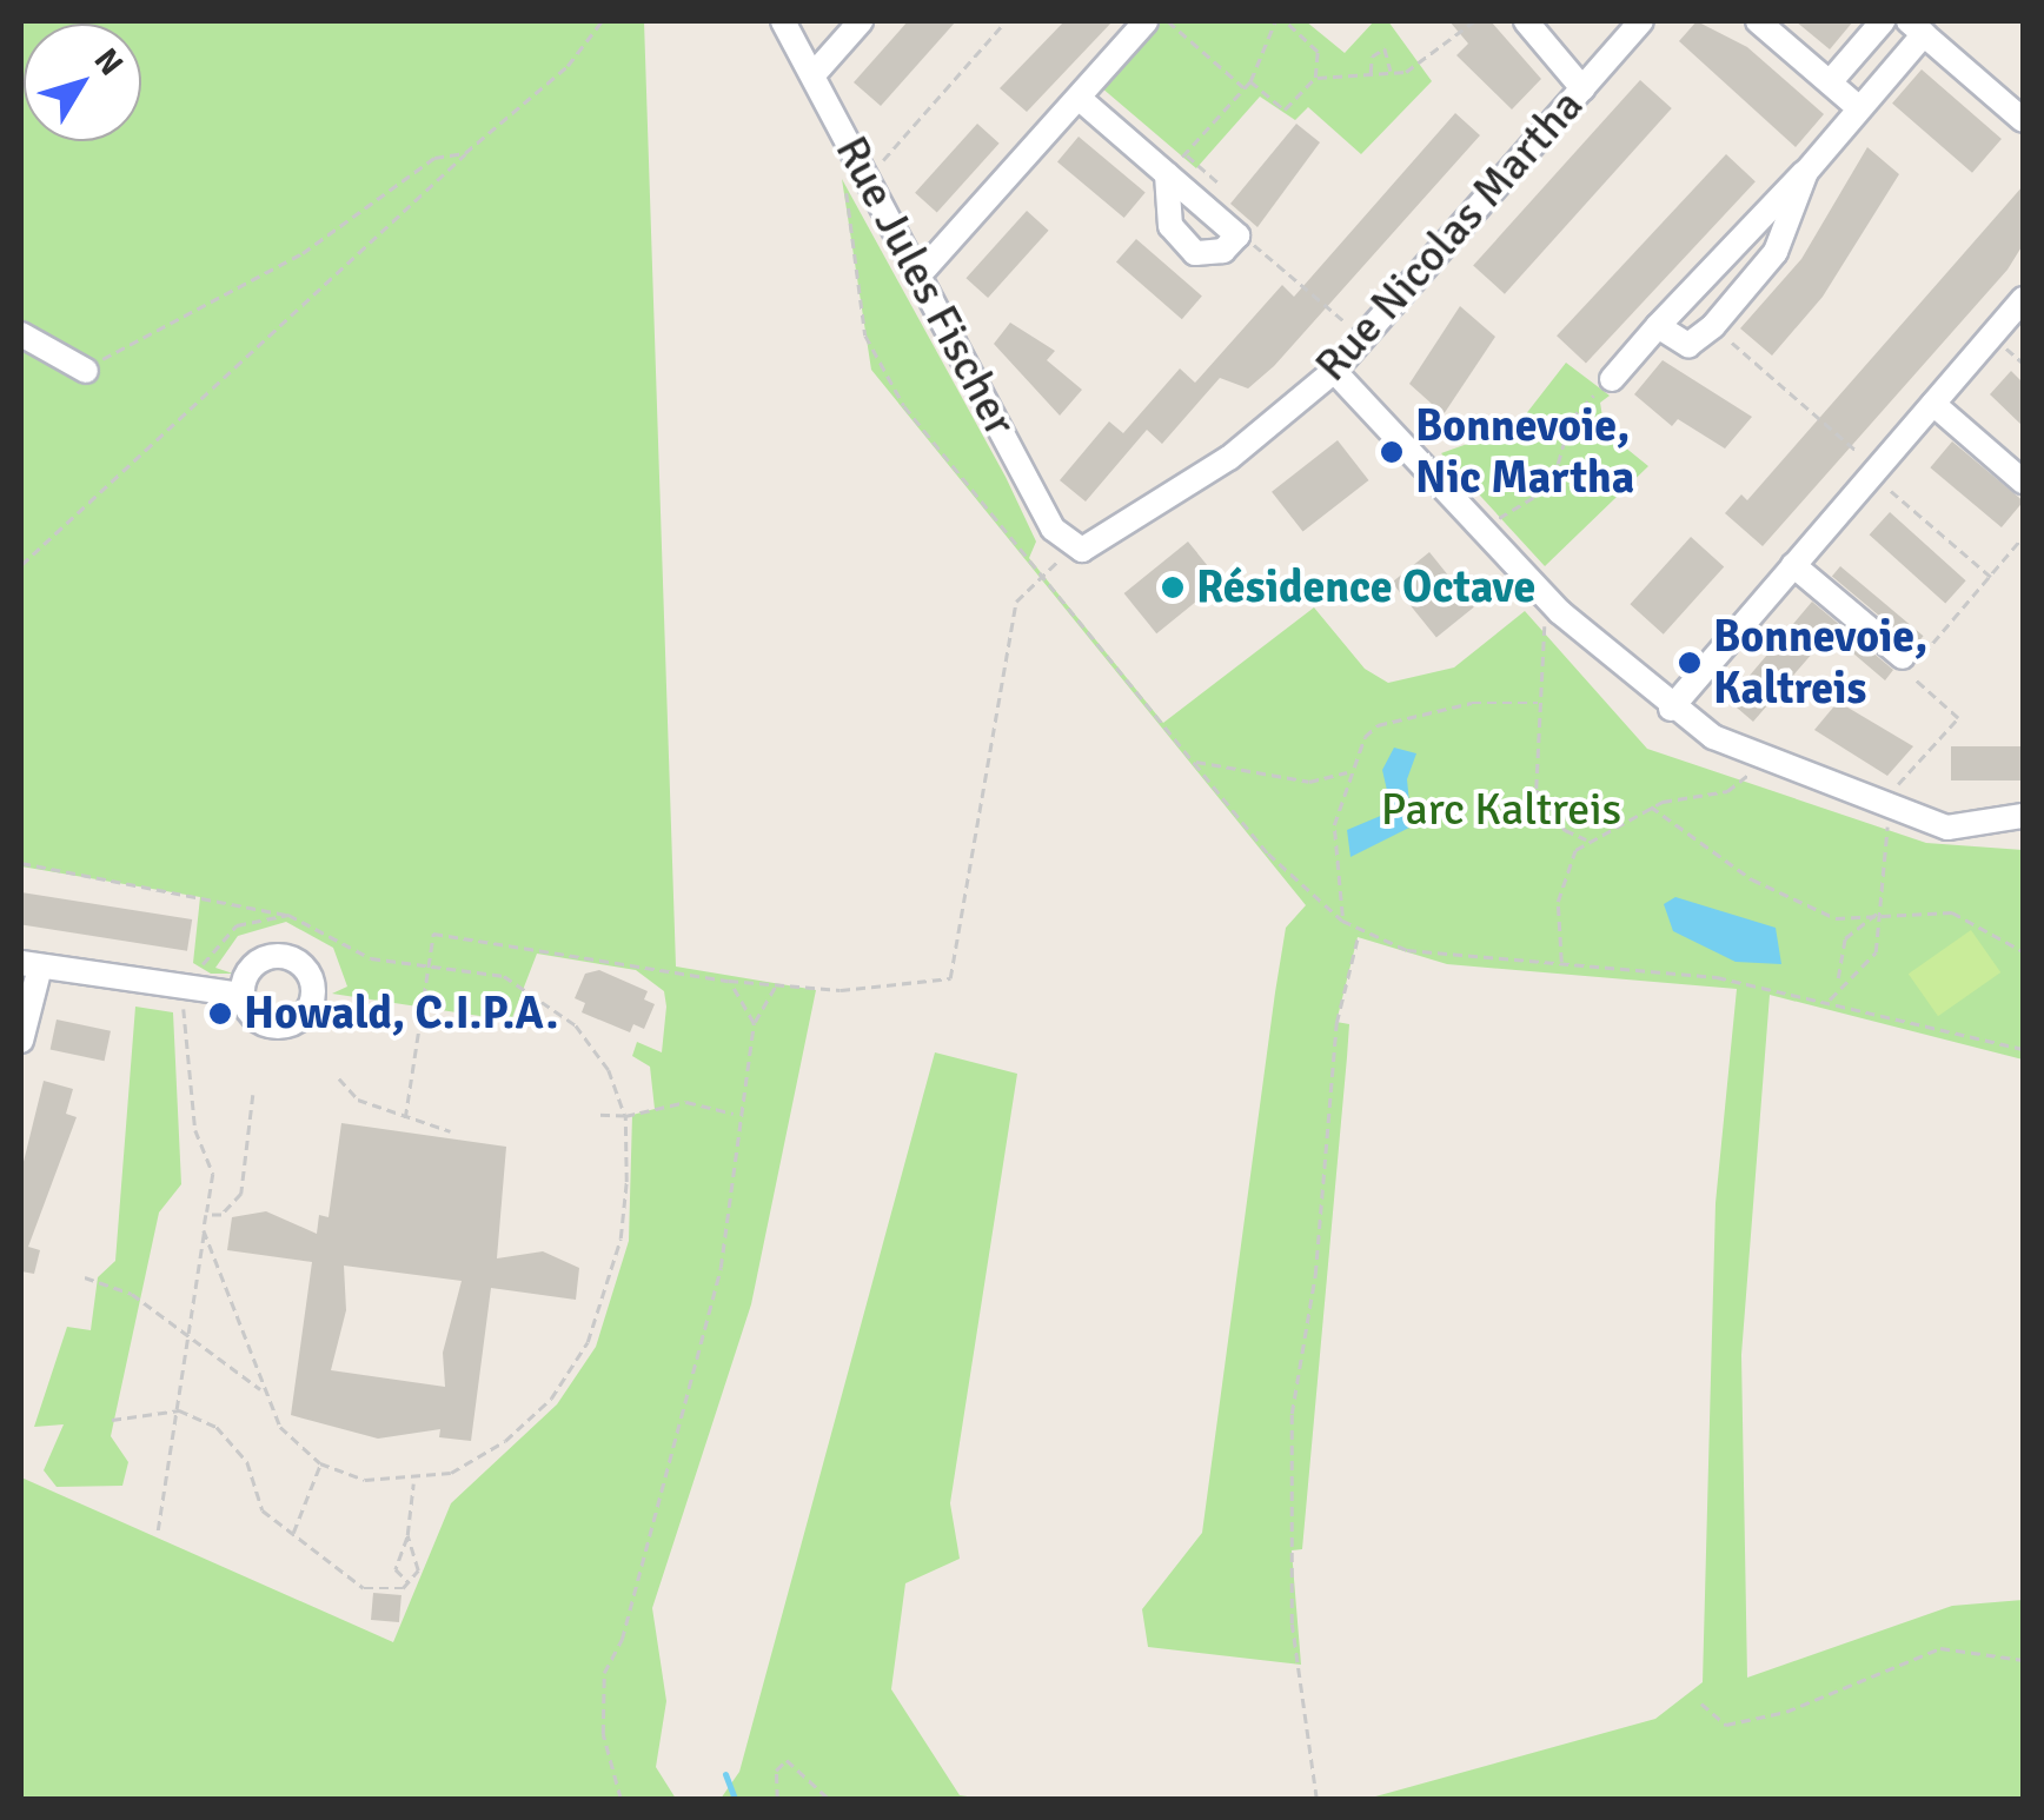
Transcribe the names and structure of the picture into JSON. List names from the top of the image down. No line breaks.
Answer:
{"streets":{"street":["Rue Nicolas Martha","Rue Jules Fischer"]},"crossings":[["Rue Nicolas Martha","Rue Jules Fischer"]],"parks":["Parc Kaltreis"],"places":["Bonnevoie, Nic Martha","Résidence Octave","Bonnevoie, Kaltreis","Howald, C.I.P.A."],"north":"top right"}
